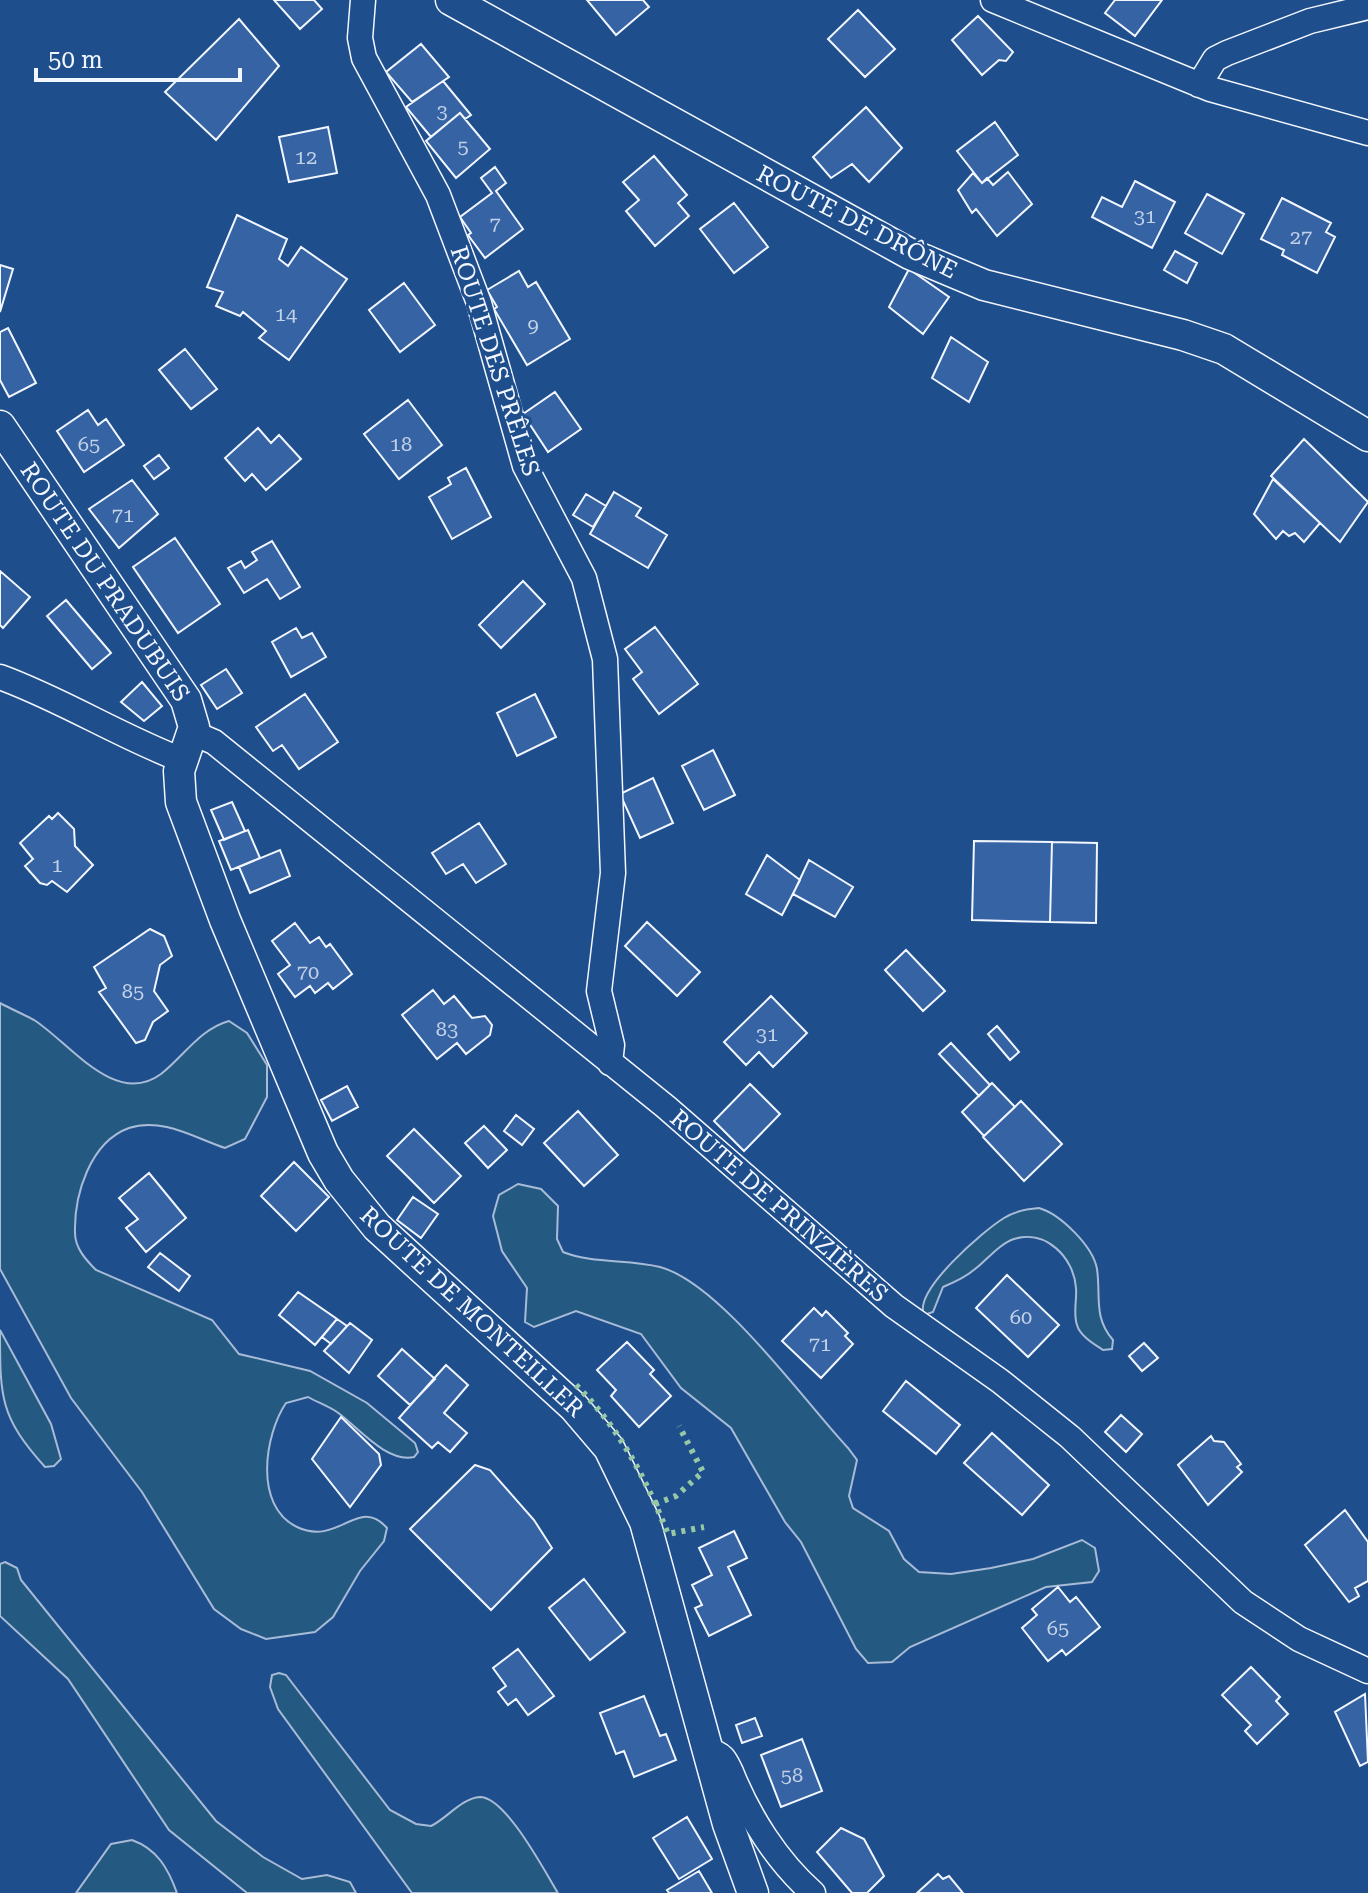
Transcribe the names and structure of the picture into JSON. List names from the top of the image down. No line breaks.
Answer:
{"streets":{"street":["ROUTE DE DRÔNE","ROUTE DES PRÊLES","ROUTE DU PRADUBUIS","ROUTE DE PRINZIÈRES","ROUTE DE MONTEILLER"]},"crossings":[["ROUTE DES PRÊLES","ROUTE DE PRINZIÈRES"],["ROUTE DU PRADUBUIS","ROUTE DE PRINZIÈRES"],["ROUTE DU PRADUBUIS","ROUTE DE MONTEILLER"],["ROUTE DE PRINZIÈRES","ROUTE DE MONTEILLER"]],"house_numbers":["3","5","12","31","7","27","14","9","65","18","71","1","70","85","83","31","60","71","65","58"],"scale_bar":"50 m"}
